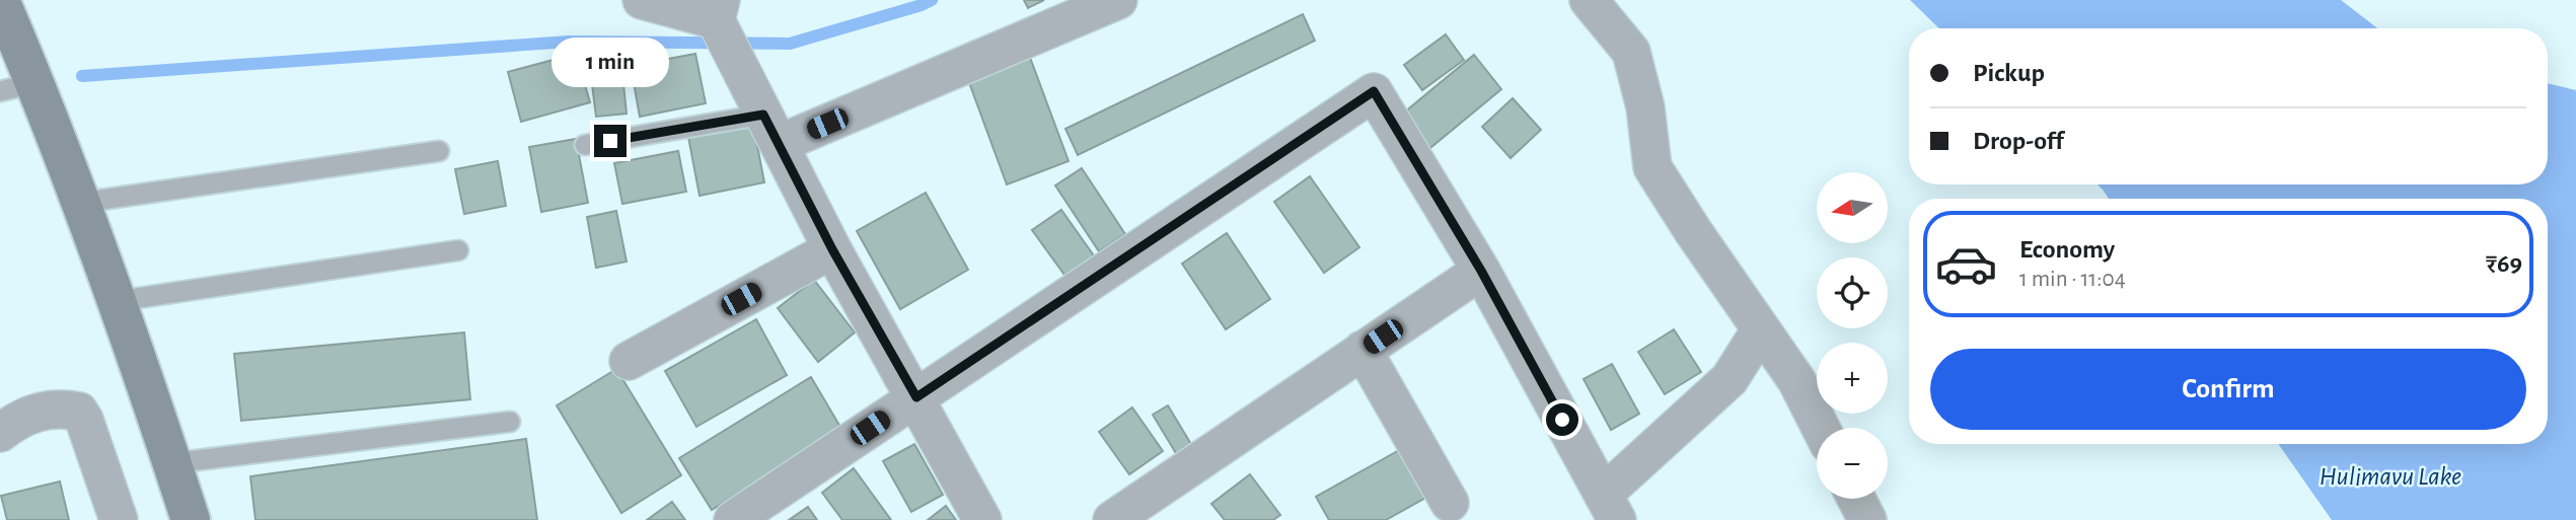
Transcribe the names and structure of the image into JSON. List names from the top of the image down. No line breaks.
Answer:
{"water":["Hulimavu Lake"],"north":"left","page":{"banner":["Pickup","Drop-off"],"bubble":"1 min","map_buttons":["+","−"],"list":[{"name":"Economy","note":"1 min · 11:04","value":"₹69"}],"buttons":"Confirm"}}
